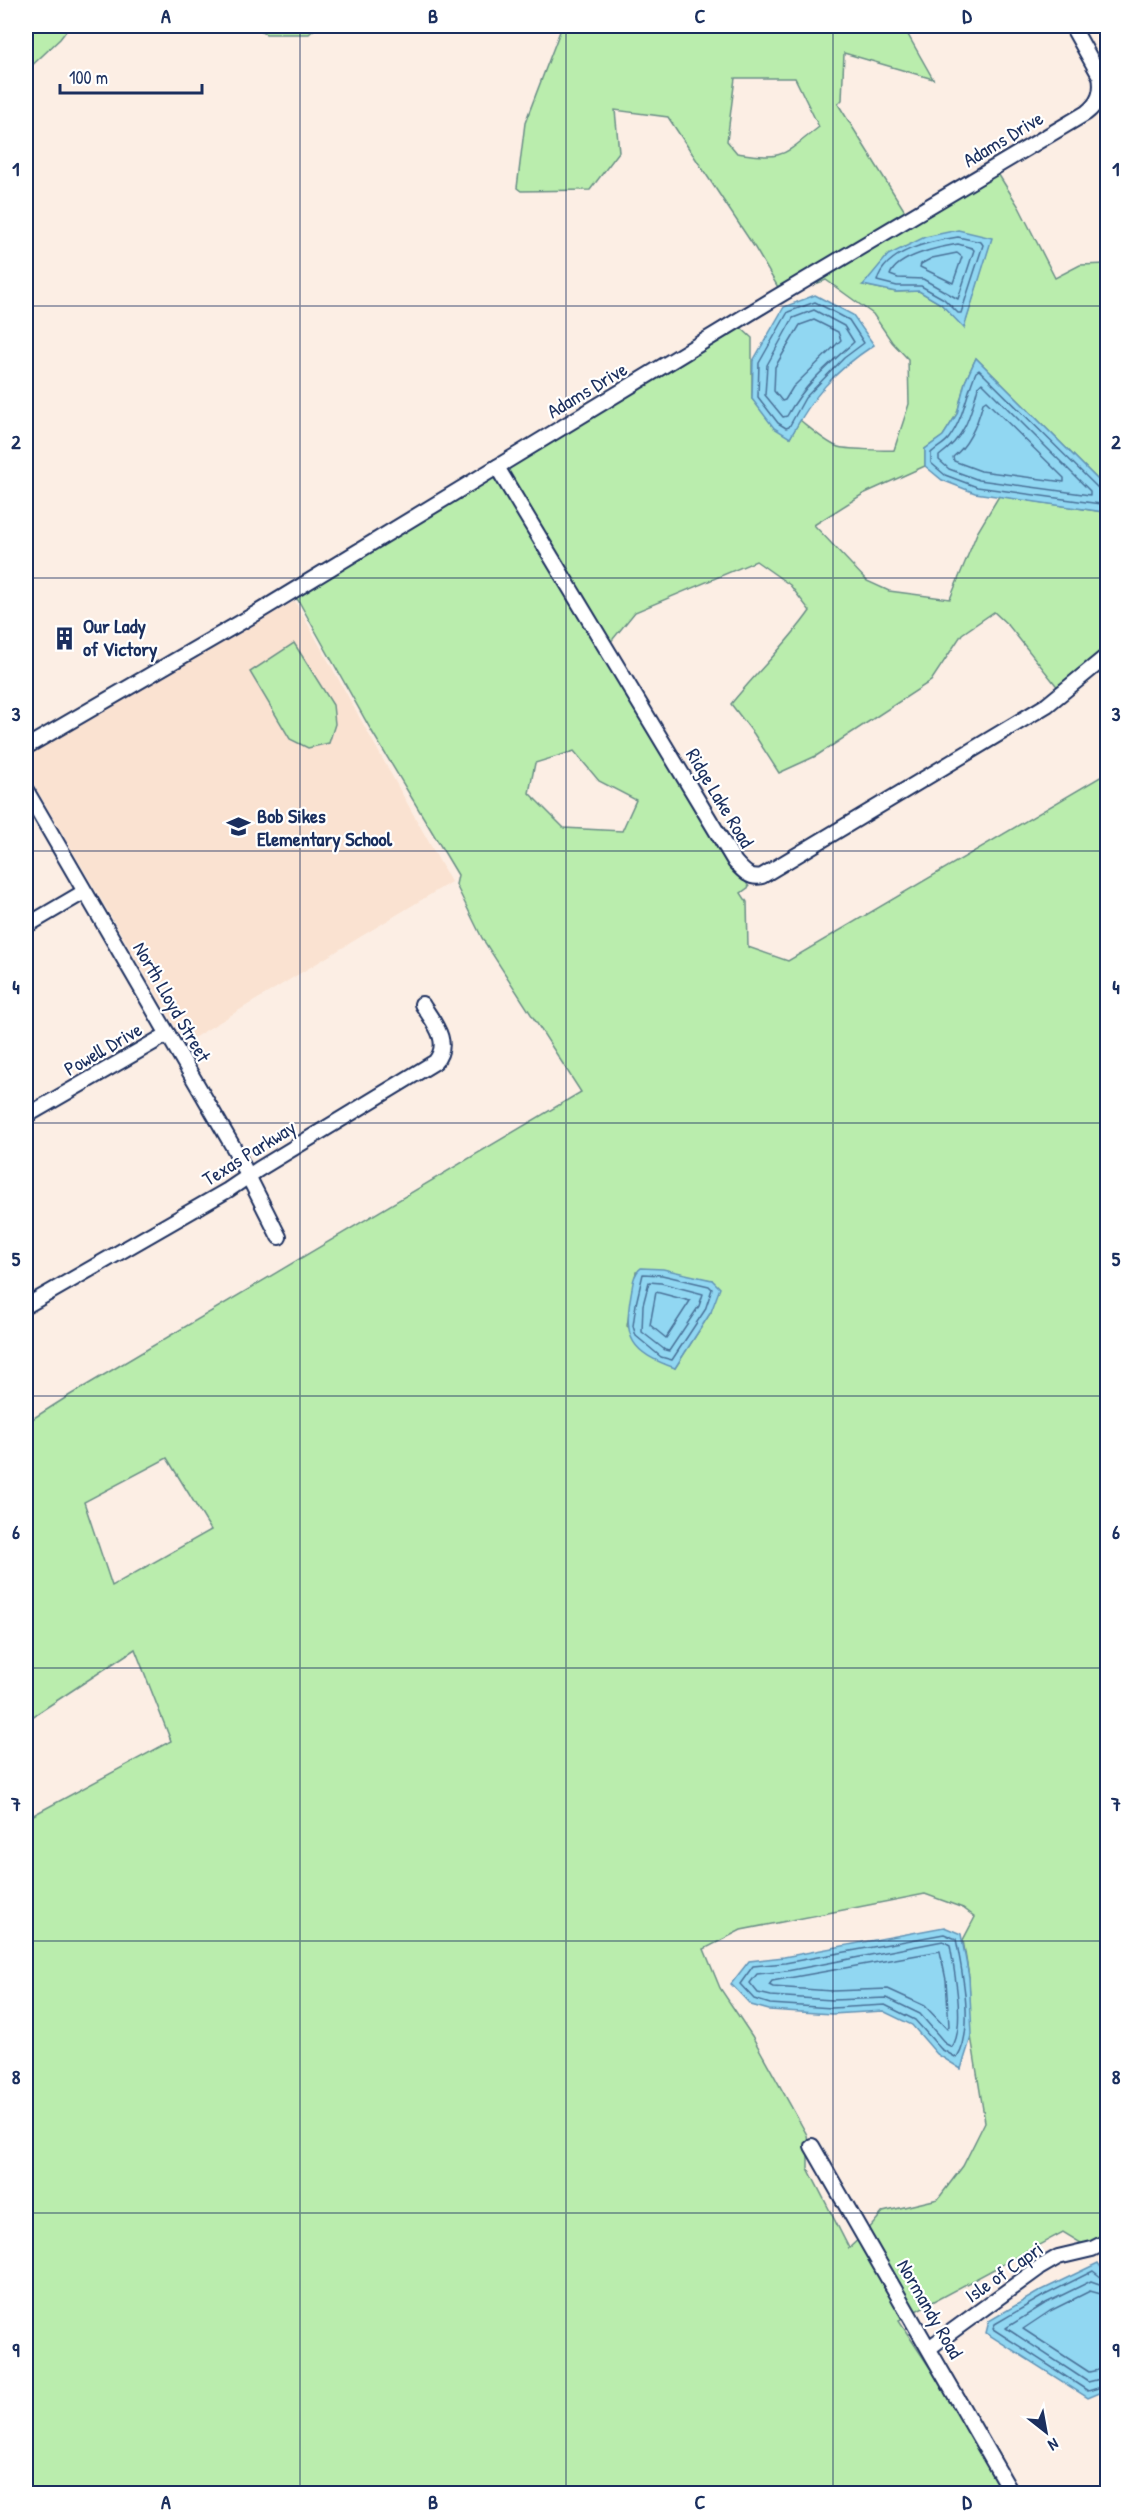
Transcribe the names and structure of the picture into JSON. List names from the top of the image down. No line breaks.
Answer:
{"streets":{"street":["Adams Drive","Ridge Lake Road","North Lloyd Street","Powell Drive","Texas Parkway","Isle of Capri","Normandy Road"]},"crossings":[["Adams Drive","Ridge Lake Road"],["North Lloyd Street","Powell Drive"],["North Lloyd Street","Texas Parkway"],["Isle of Capri","Normandy Road"]],"places":{"building":["Our Lady of Victory"],"school or university":["Bob Sikes Elementary School"]},"scale_bar":"100 m","north":"bottom right","grid":{"columns":["A","B","C","D"],"rows":["1","2","3","4","5","6","7","8","9"]}}
